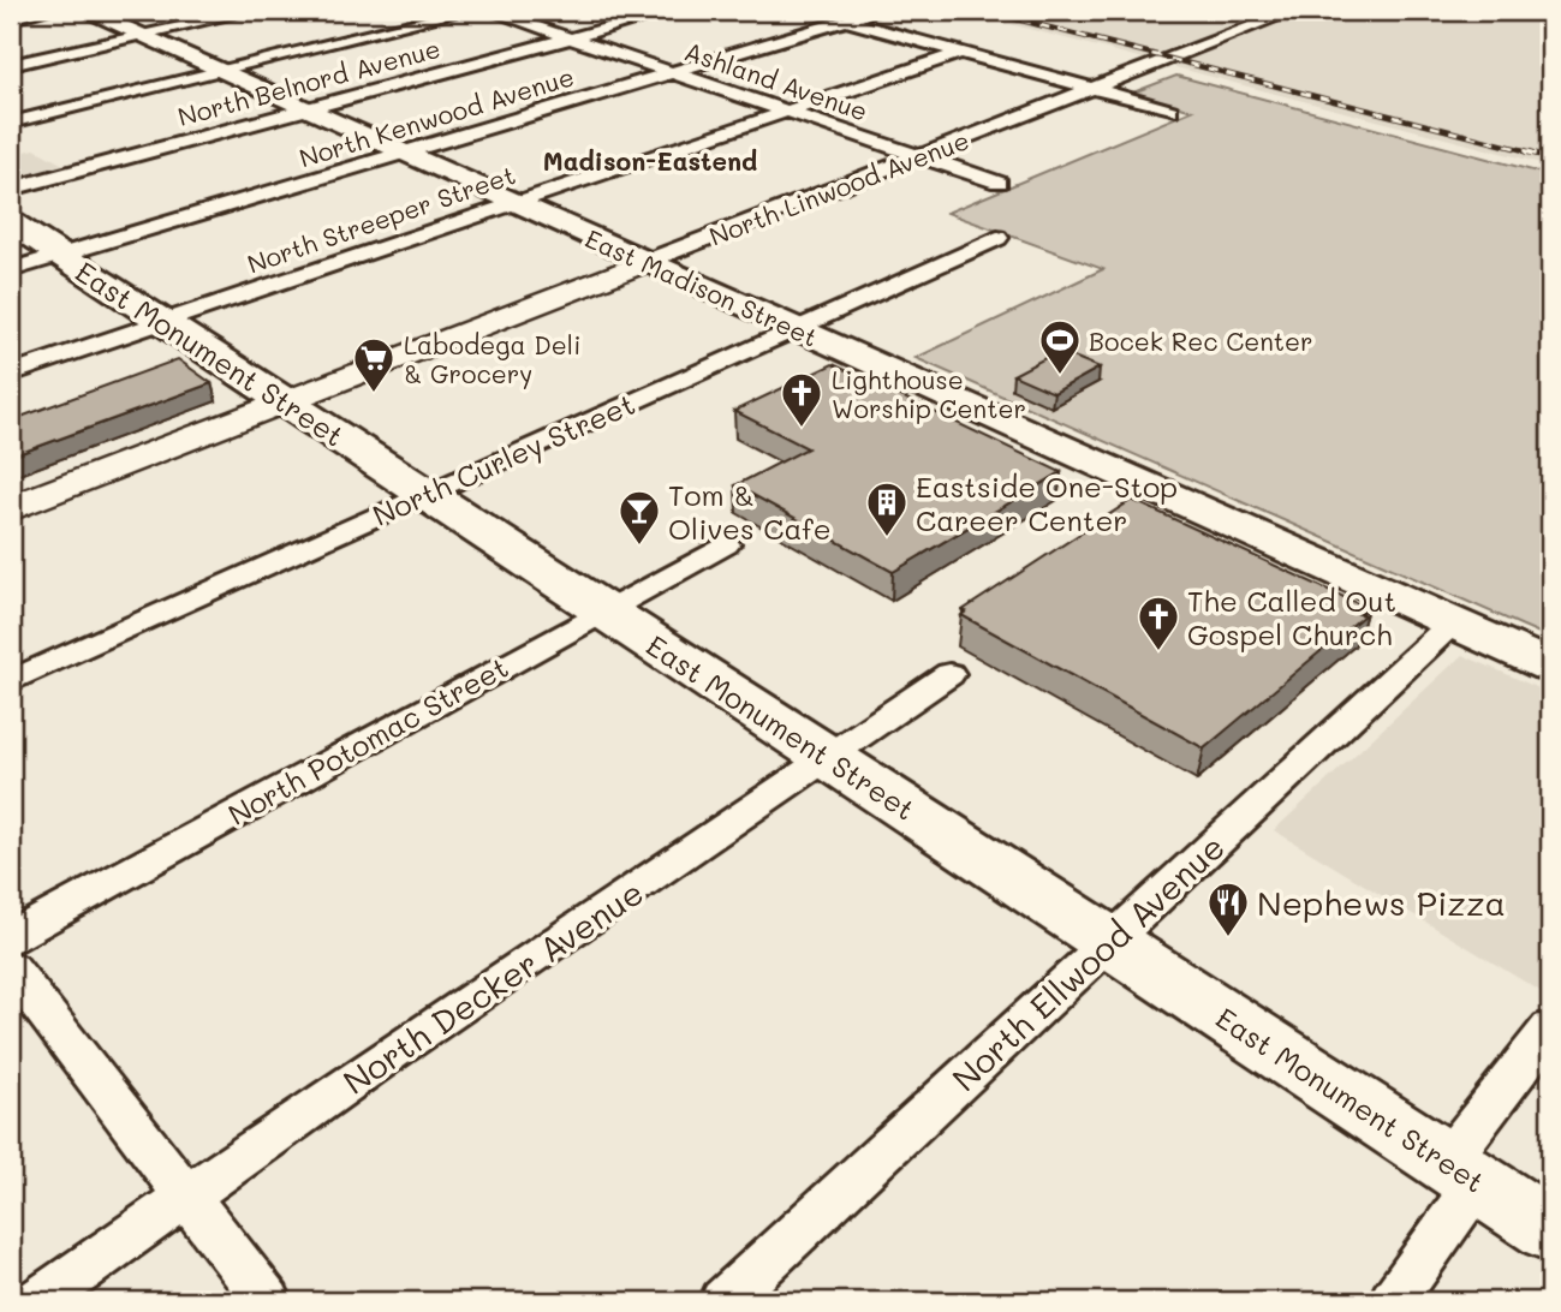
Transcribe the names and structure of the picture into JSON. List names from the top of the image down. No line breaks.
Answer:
{"streets":{"main road":["East Madison Street","East Monument Street"],"street":["Ashland Avenue","North Belnord Avenue","North Kenwood Avenue","North Linwood Avenue","North Streeper Street","North Curley Street","North Potomac Street","North Ellwood Avenue","North Decker Avenue"]},"crossings":[["Ashland Avenue","North Belnord Avenue"],["Ashland Avenue","North Kenwood Avenue"],["Ashland Avenue","North Linwood Avenue"],["Ashland Avenue","North Streeper Street"],["North Belnord Avenue","East Madison Street"],["North Kenwood Avenue","East Madison Street"],["North Kenwood Avenue","East Monument Street"],["North Linwood Avenue","East Madison Street"],["North Linwood Avenue","East Monument Street"],["North Streeper Street","East Madison Street"],["North Streeper Street","East Monument Street"],["East Madison Street","North Curley Street"],["East Madison Street","North Ellwood Avenue"],["East Monument Street","North Curley Street"],["East Monument Street","North Potomac Street"],["East Monument Street","North Ellwood Avenue"],["East Monument Street","North Decker Avenue"]],"districts":["Madison-Eastend"],"places":{"sports":["Bocek Rec Center"],"supermarket":["Labodega Deli & Grocery"],"church":["Lighthouse Worship Center","The Called Out Gospel Church"],"building":["Eastside One-Stop Career Center"],"bar":["Tom & Olives Cafe"],"restaurant":["Nephews Pizza"]}}
